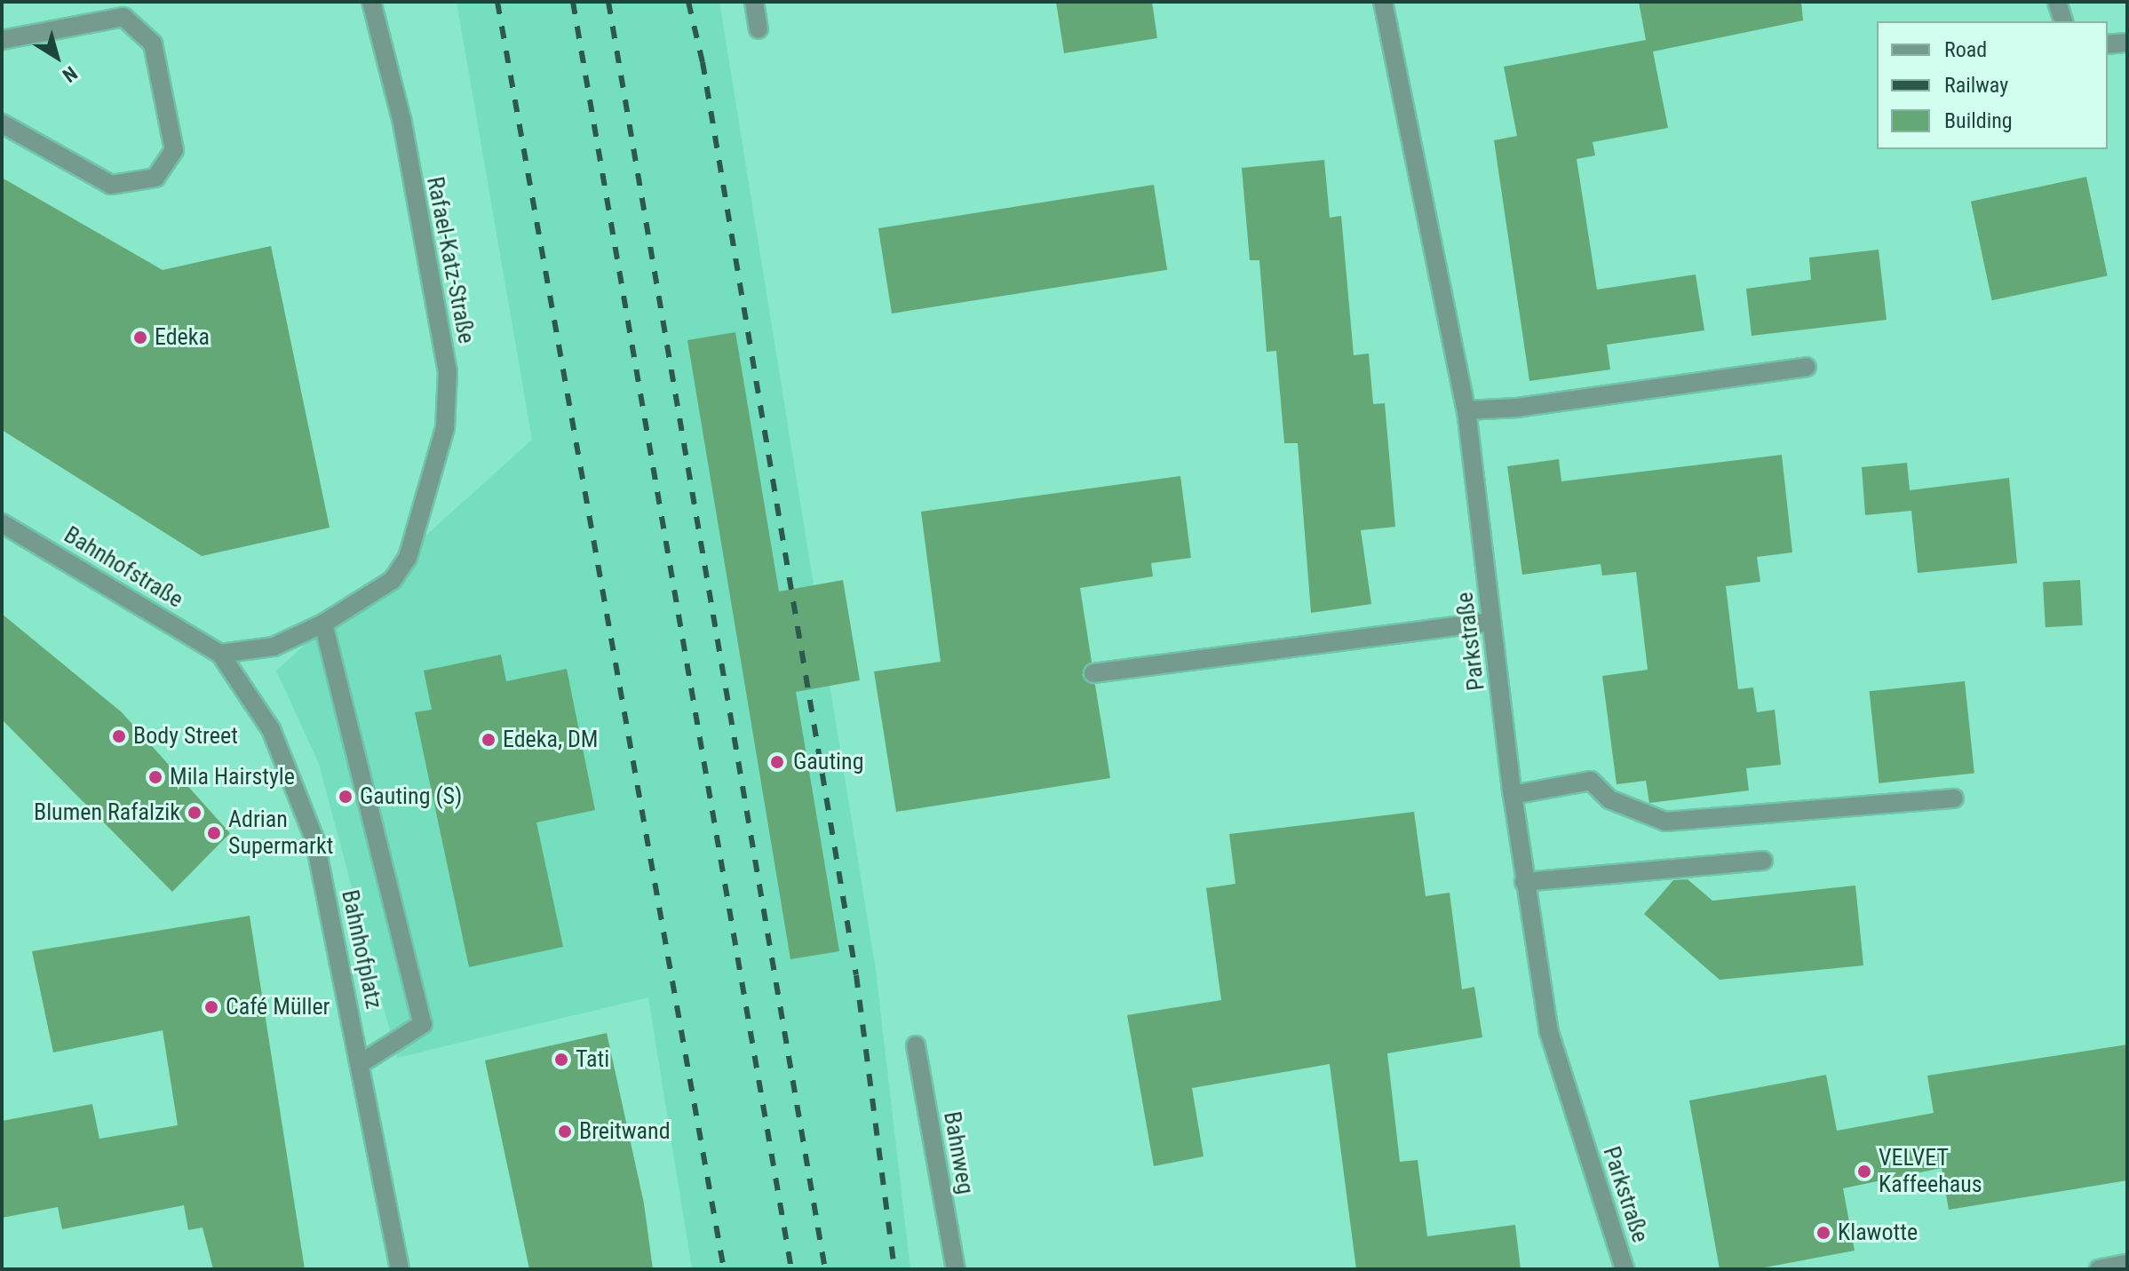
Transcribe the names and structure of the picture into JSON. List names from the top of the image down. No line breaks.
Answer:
{"streets":{"street":["Rafael-Katz-Straße","Bahnhofstraße","Parkstraße","Bahnhofplatz","Bahnweg"]},"crossings":[["Bahnhofstraße","Bahnhofplatz"]],"places":["Edeka","Body Street","Edeka, DM","Gauting","Mila Hairstyle","Gauting (S)","Blumen Rafalzik","Adrian Supermarkt","Café Müller","Tati","Breitwand","VELVET Kaffeehaus","Klawotte"],"legend":["Road","Railway","Building"],"north":"bottom right"}
